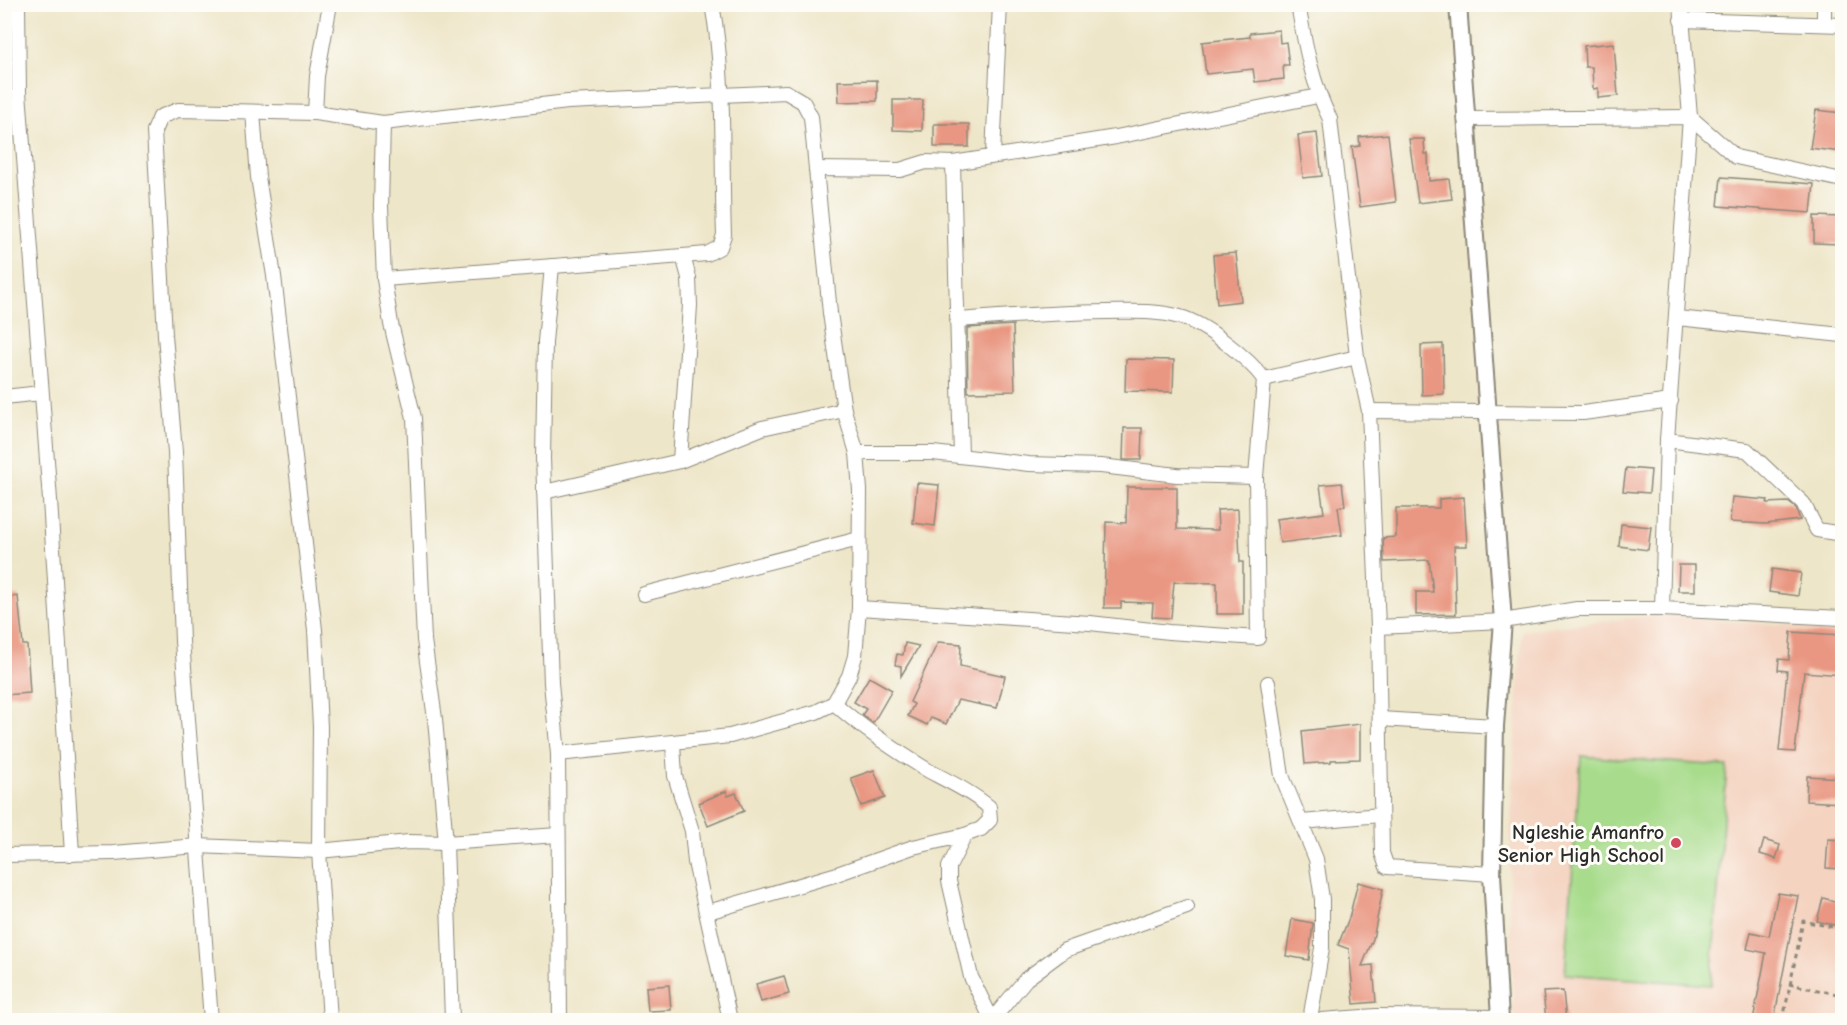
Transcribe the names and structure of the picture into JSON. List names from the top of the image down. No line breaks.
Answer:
{"places":["Ngleshie Amanfro Senior High School"]}
